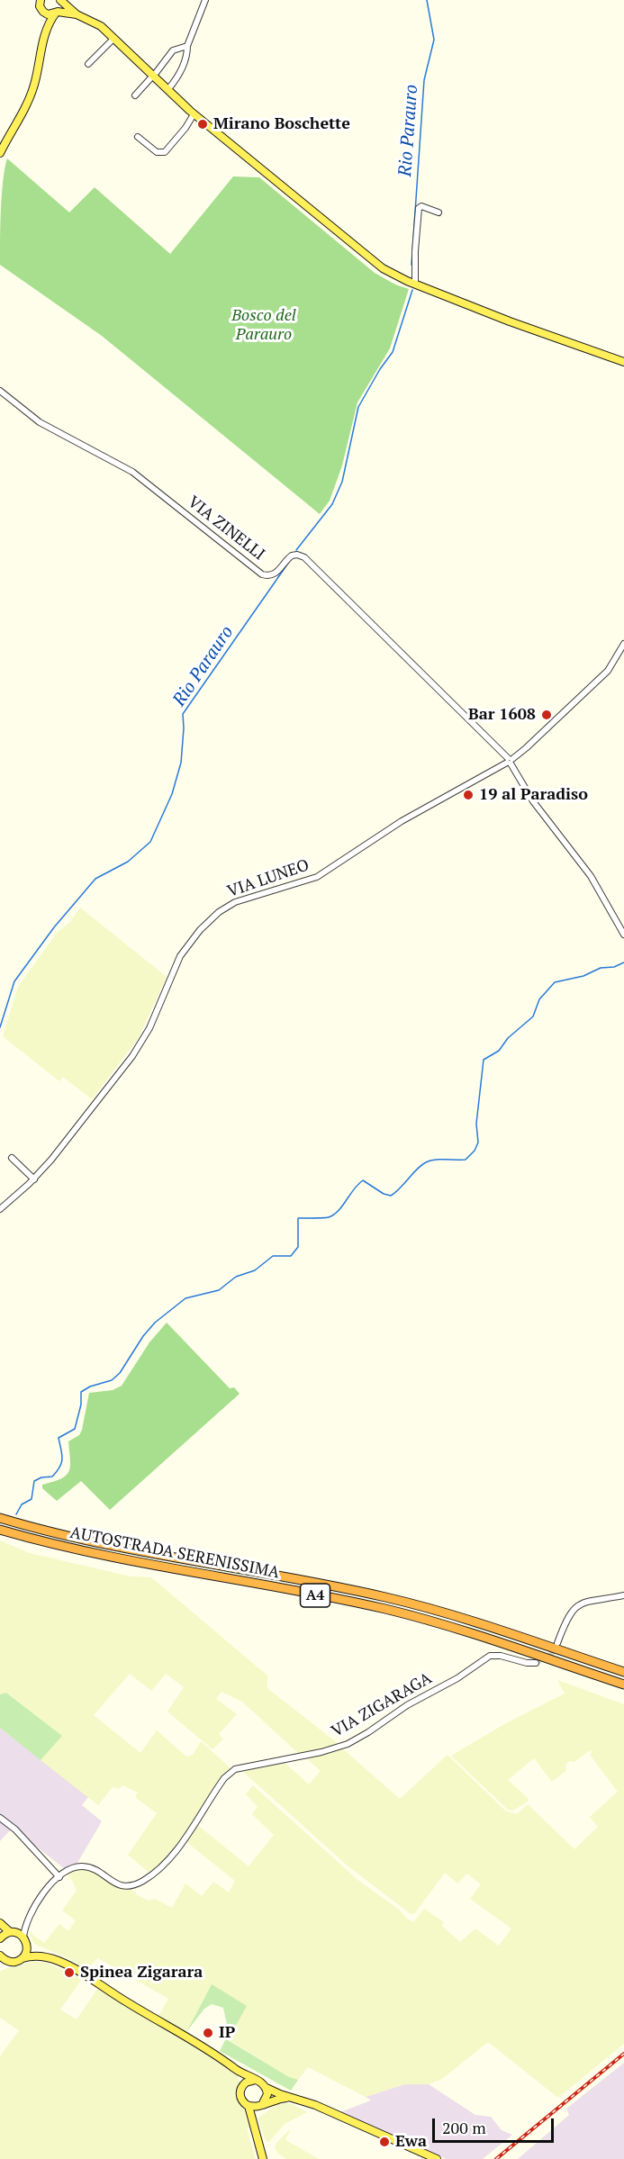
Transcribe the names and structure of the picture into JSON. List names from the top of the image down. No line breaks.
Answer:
{"streets":{"highway":["AUTOSTRADA SERENISSIMA","A4"],"street":["VIA ZINELLI","VIA LUNEO","VIA ZIGARAGA"]},"crossings":[["VIA ZINELLI","VIA LUNEO"]],"water":["Rio Parauro"],"parks":["Bosco del Parauro"],"places":["Mirano Boschette","Bar 1608","19 al Paradiso","Spinea Zigarara","IP","Ewa"],"scale_bar":"200 m"}
